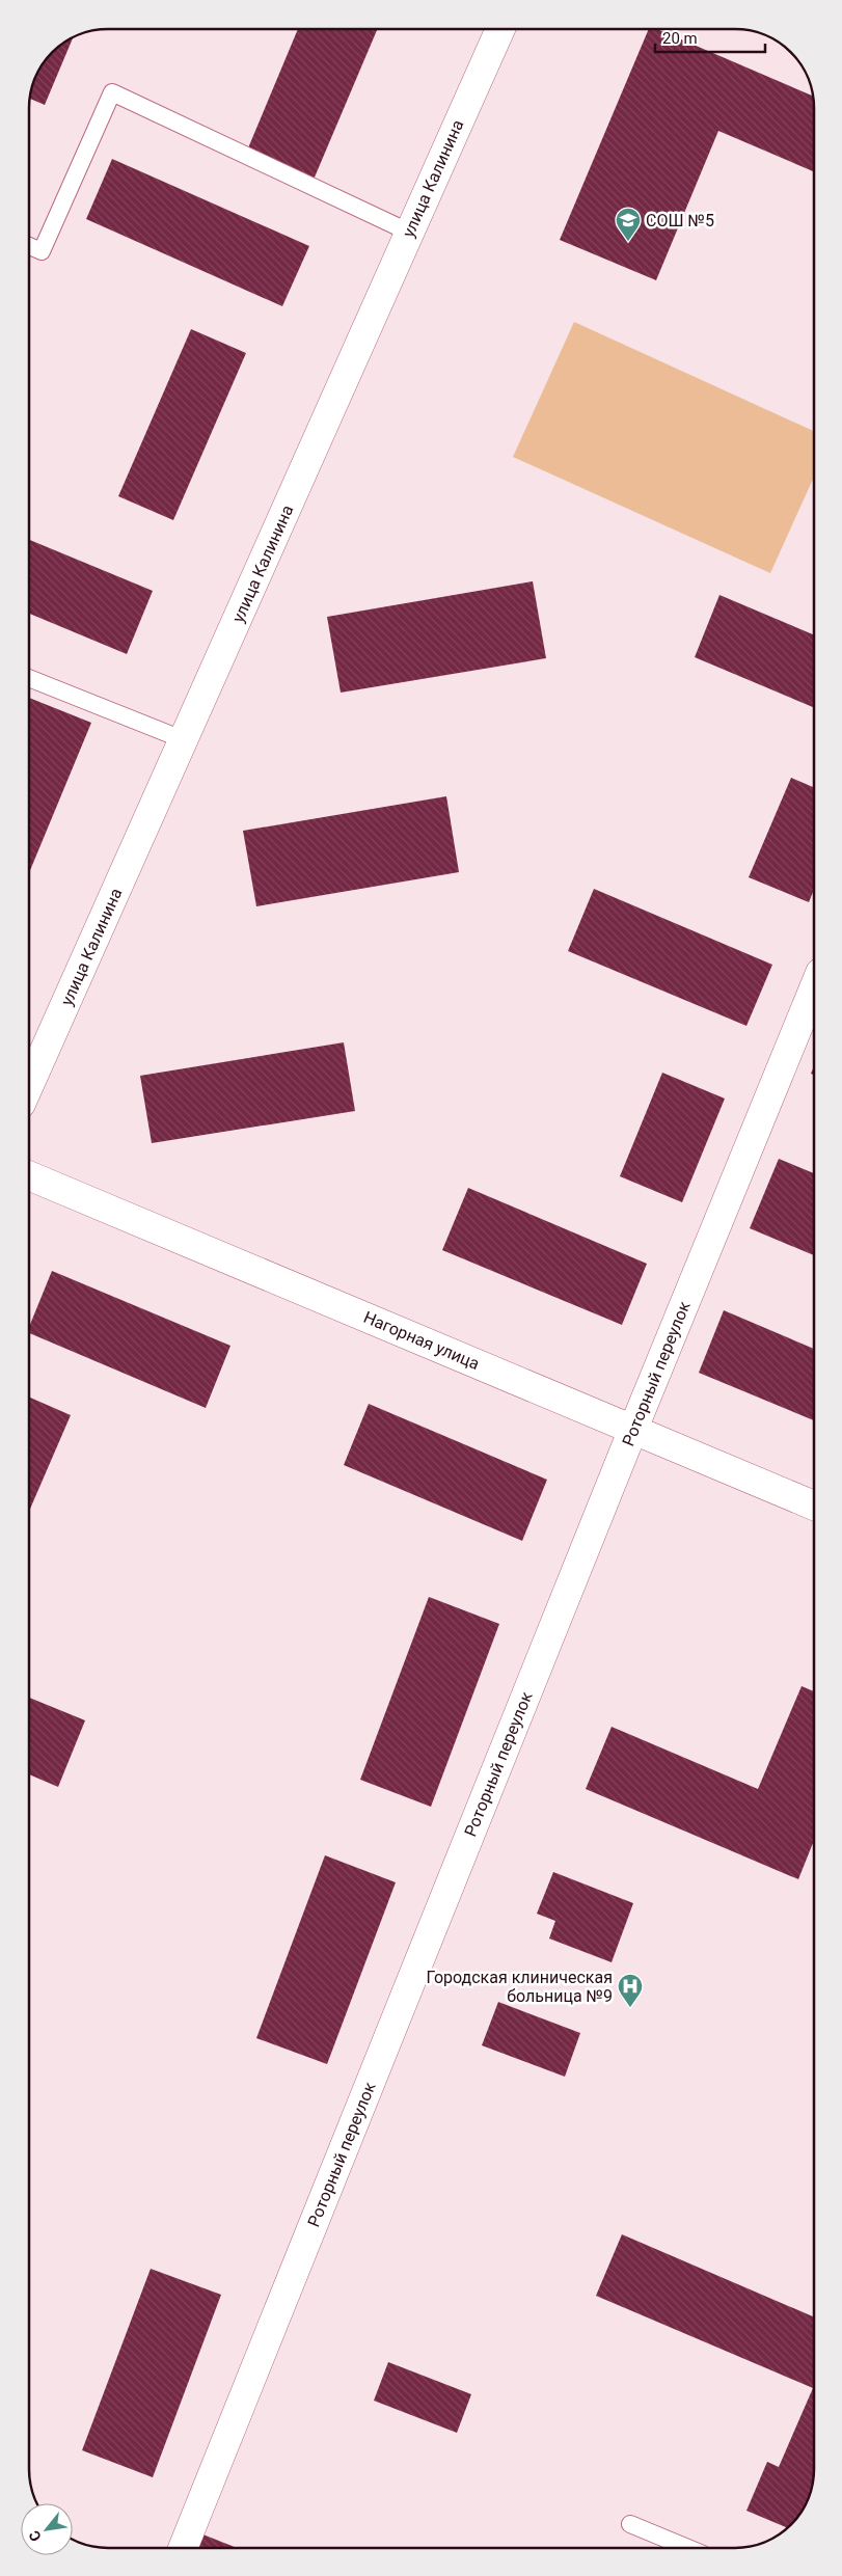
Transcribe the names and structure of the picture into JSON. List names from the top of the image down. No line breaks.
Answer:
{"streets":{"street":["улица Калинина","Нагорная улица","Роторный переулок"]},"crossings":[["Нагорная улица","Роторный переулок"]],"places":{"school or university":["СОШ №5"],"hospital":["Городская клиническая больница №9"]},"scale_bar":"20 m","north":"bottom left"}
